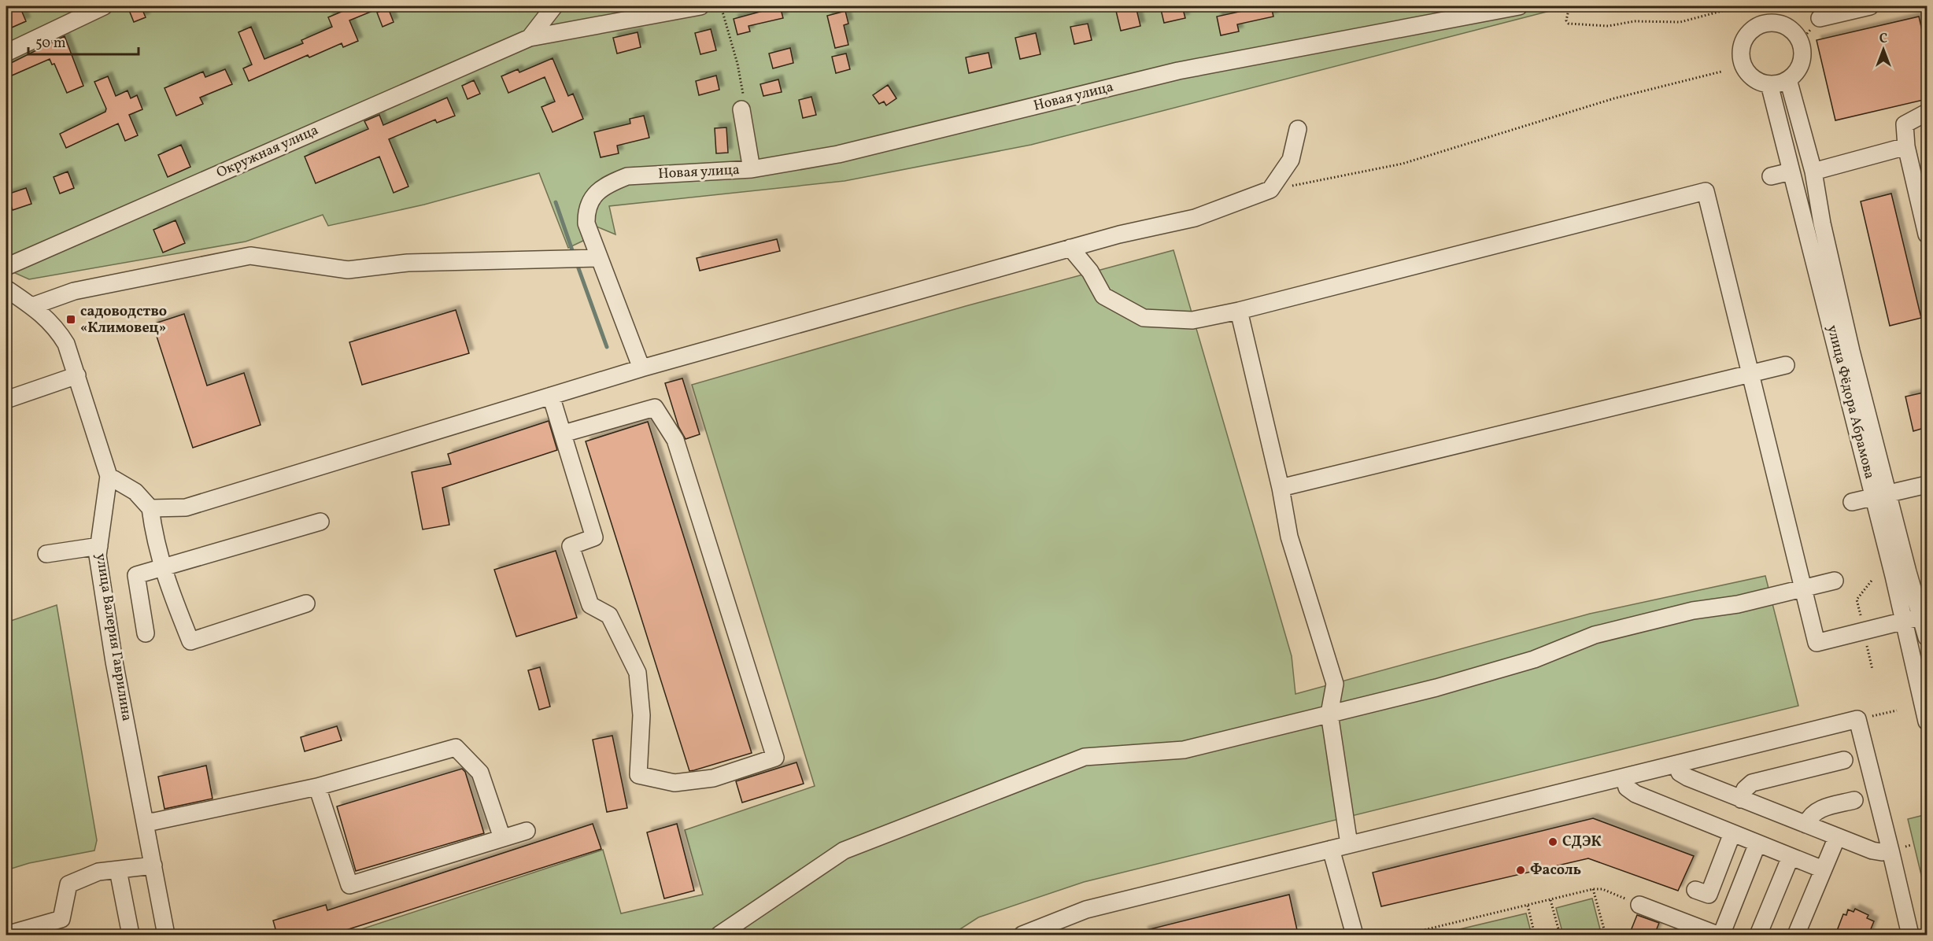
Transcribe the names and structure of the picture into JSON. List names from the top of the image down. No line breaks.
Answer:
{"streets":{"street":["Новая улица","Окружная улица","улица Фёдора Абрамова","улица Валерия Гаврилина"]},"places":{"transit":["садоводство «Климовец»"],"other":["СДЭК","Фасоль"]},"scale_bar":"50 m","north":"top"}
